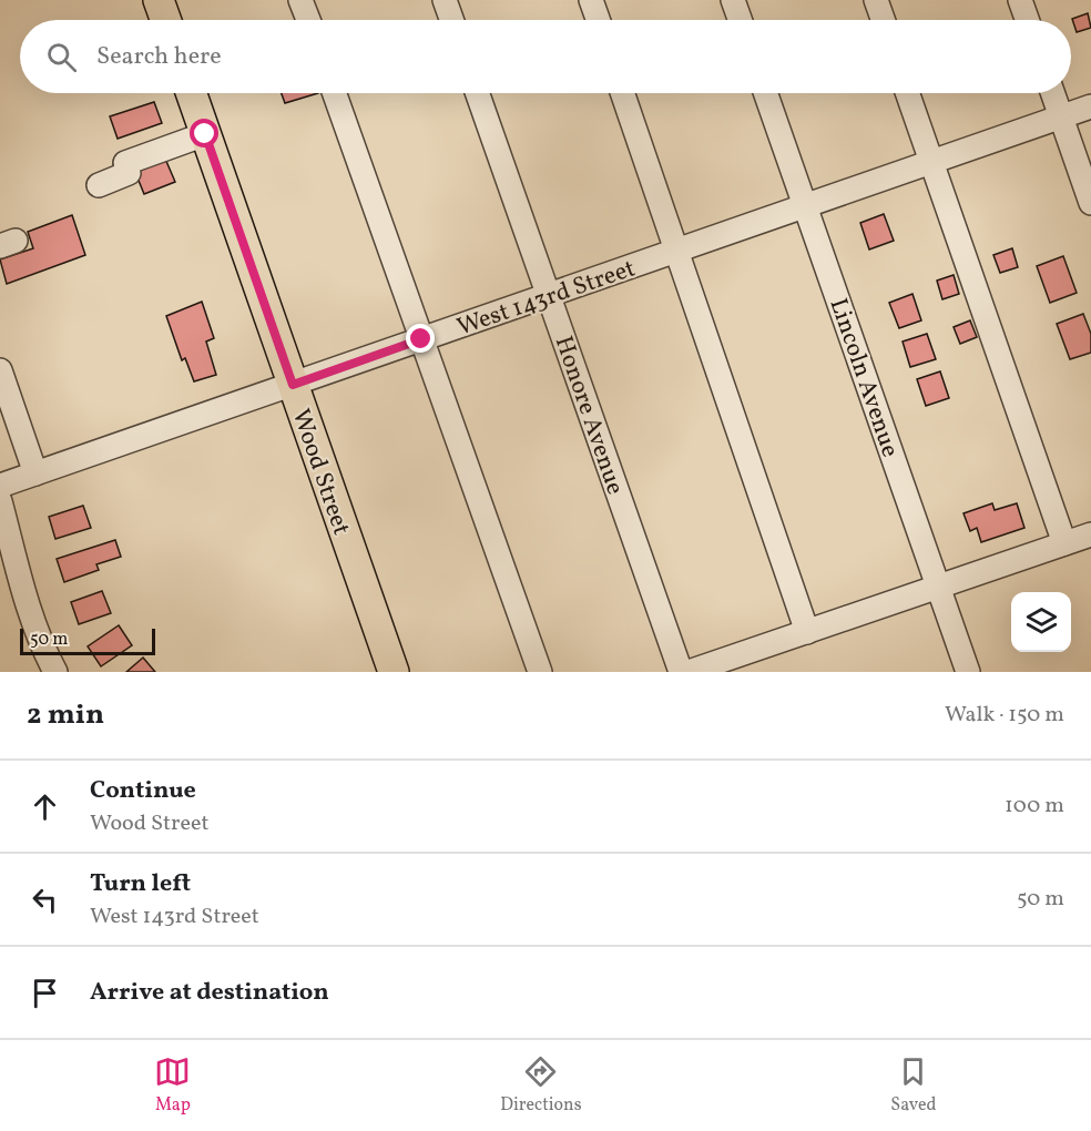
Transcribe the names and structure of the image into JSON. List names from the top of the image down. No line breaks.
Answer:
{"streets":{"main road":["Wood Street"],"street":["West 143rd Street","Lincoln Avenue","Honore Avenue"]},"crossings":[["West 143rd Street","Lincoln Avenue"],["West 143rd Street","Honore Avenue"],["West 143rd Street","Wood Street"]],"scale_bar":"50 m","page":{"search":"Search here","scale":"50 m","heading":["2 min","Walk · 150 m"],"list":[["Continue","Wood Street","100 m"],["Turn left","West 143rd Street","50 m"],"Arrive at destination"],"nav":["Map","Directions","Saved"]}}
